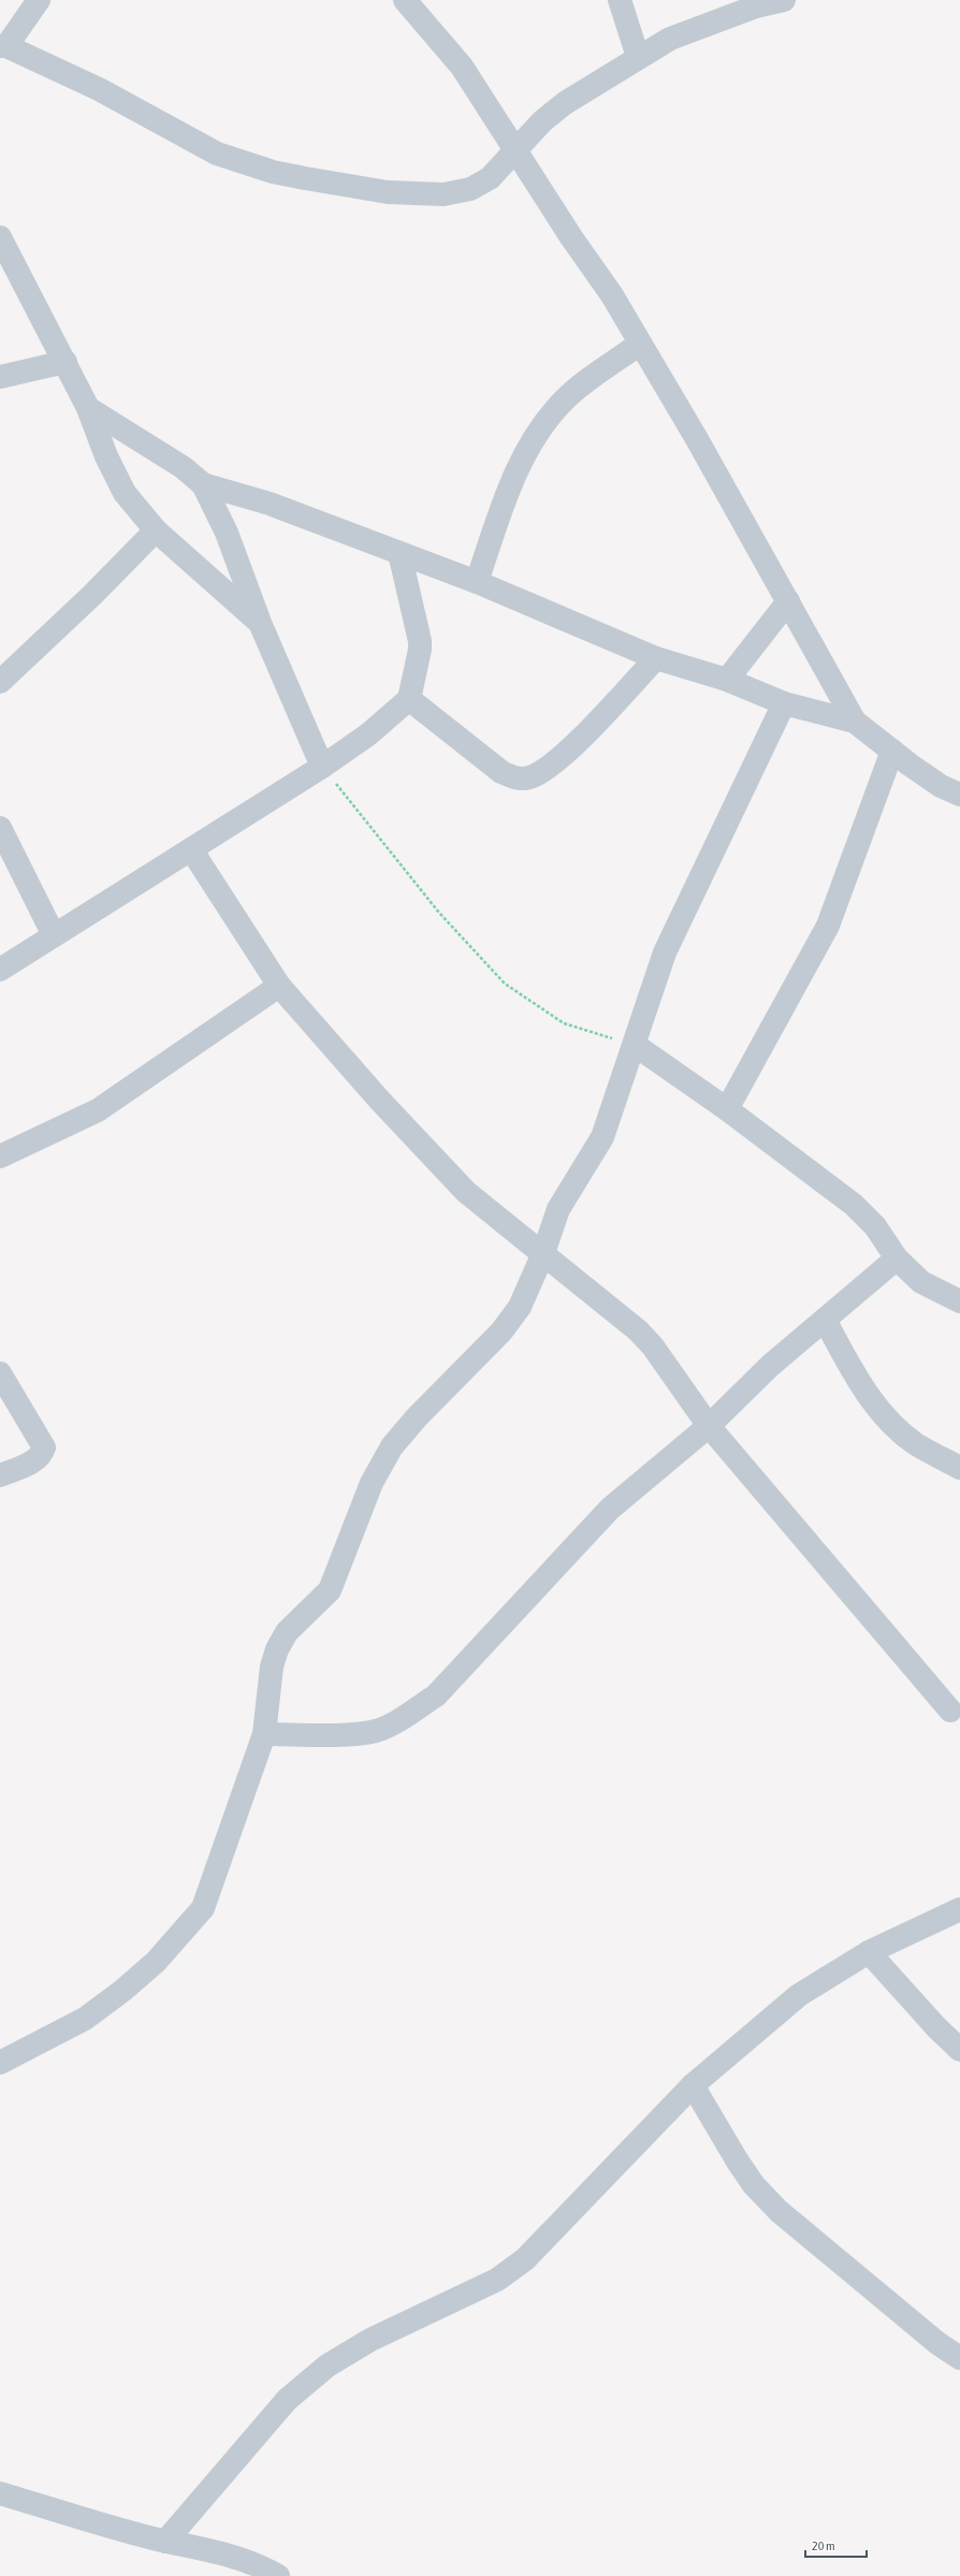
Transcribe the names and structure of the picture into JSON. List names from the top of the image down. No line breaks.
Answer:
{"scale_bar":"20 m"}
